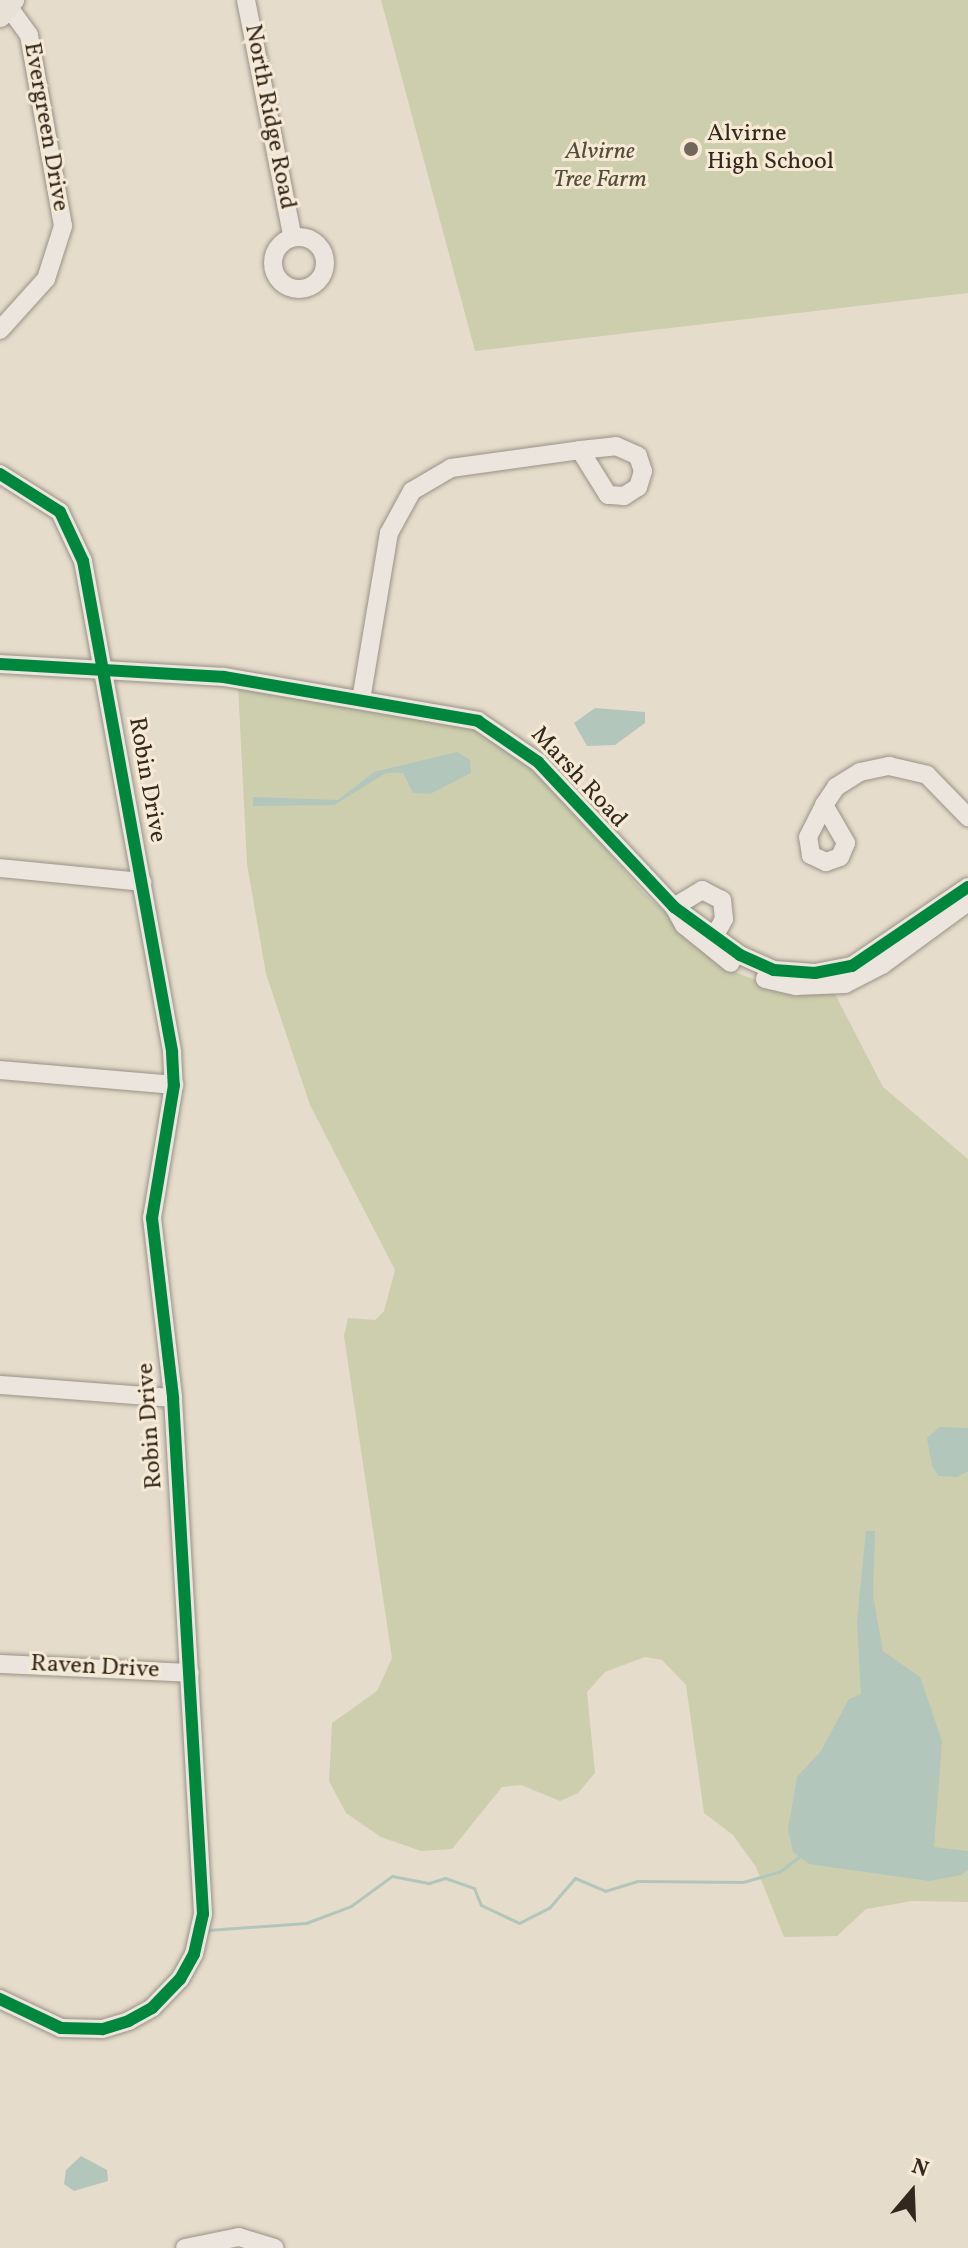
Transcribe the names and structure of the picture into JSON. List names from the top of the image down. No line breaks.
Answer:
{"streets":{"street":["North Ridge Road","Evergreen Drive","Marsh Road","Robin Drive","Raven Drive"]},"crossings":[["Marsh Road","Robin Drive"],["Robin Drive","Raven Drive"]],"parks":["Alvirne Tree Farm"],"places":["Alvirne High School"],"north":"top"}
